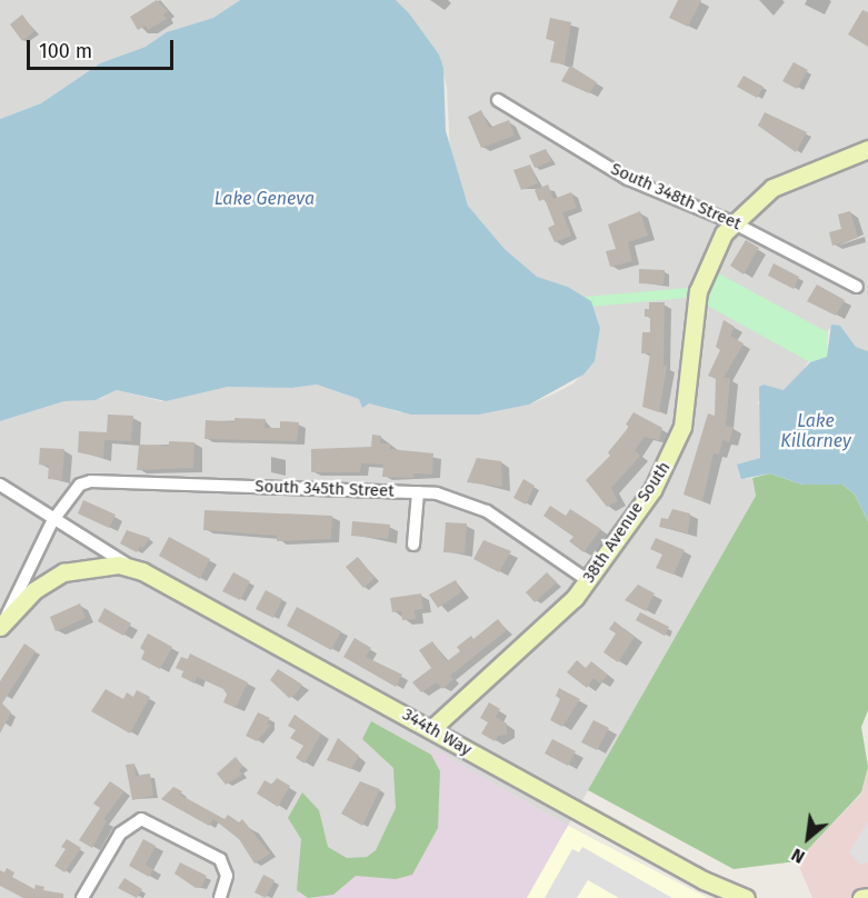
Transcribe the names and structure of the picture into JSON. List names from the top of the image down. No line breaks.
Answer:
{"streets":{"street":["South 348th Street","South 345th Street","38th Avenue South","344th Way"]},"crossings":[["South 348th Street","38th Avenue South"],["South 345th Street","38th Avenue South"],["38th Avenue South","344th Way"]],"water":["Lake Geneva","Lake Killarney"],"scale_bar":"100 m","north":"bottom left"}
